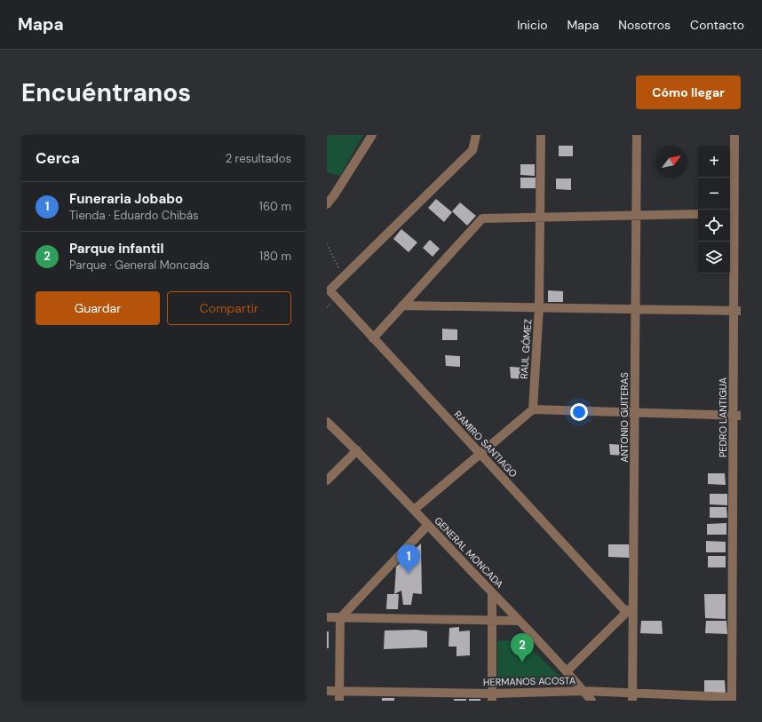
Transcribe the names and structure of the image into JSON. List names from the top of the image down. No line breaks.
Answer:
{"streets":{"street":["RAUL GÓMEZ","ANTONIO GUITERAS","PEDRO LANTIGUA","RAMIRO SANTIAGO","GENERAL MONCADA","HERMANOS ACOSTA"]},"crossings":[["ANTONIO GUITERAS","HERMANOS ACOSTA"],["PEDRO LANTIGUA","HERMANOS ACOSTA"],["GENERAL MONCADA","HERMANOS ACOSTA"]],"north":"top right","page":{"header":"Mapa","nav":["Inicio","Mapa","Nosotros","Contacto"],"buttons":["Cómo llegar",["Guardar","Compartir"]],"title":"Encuéntranos","heading":["Cerca","2 resultados"],"map_buttons":["+","−"],"list":[{"mark":"1","name":"Funeraria Jobabo","note":"Tienda · Eduardo Chibás","value":"160 m"},{"mark":"2","name":"Parque infantil","note":"Parque · General Moncada","value":"180 m"}],"pins":["1","2"]}}
